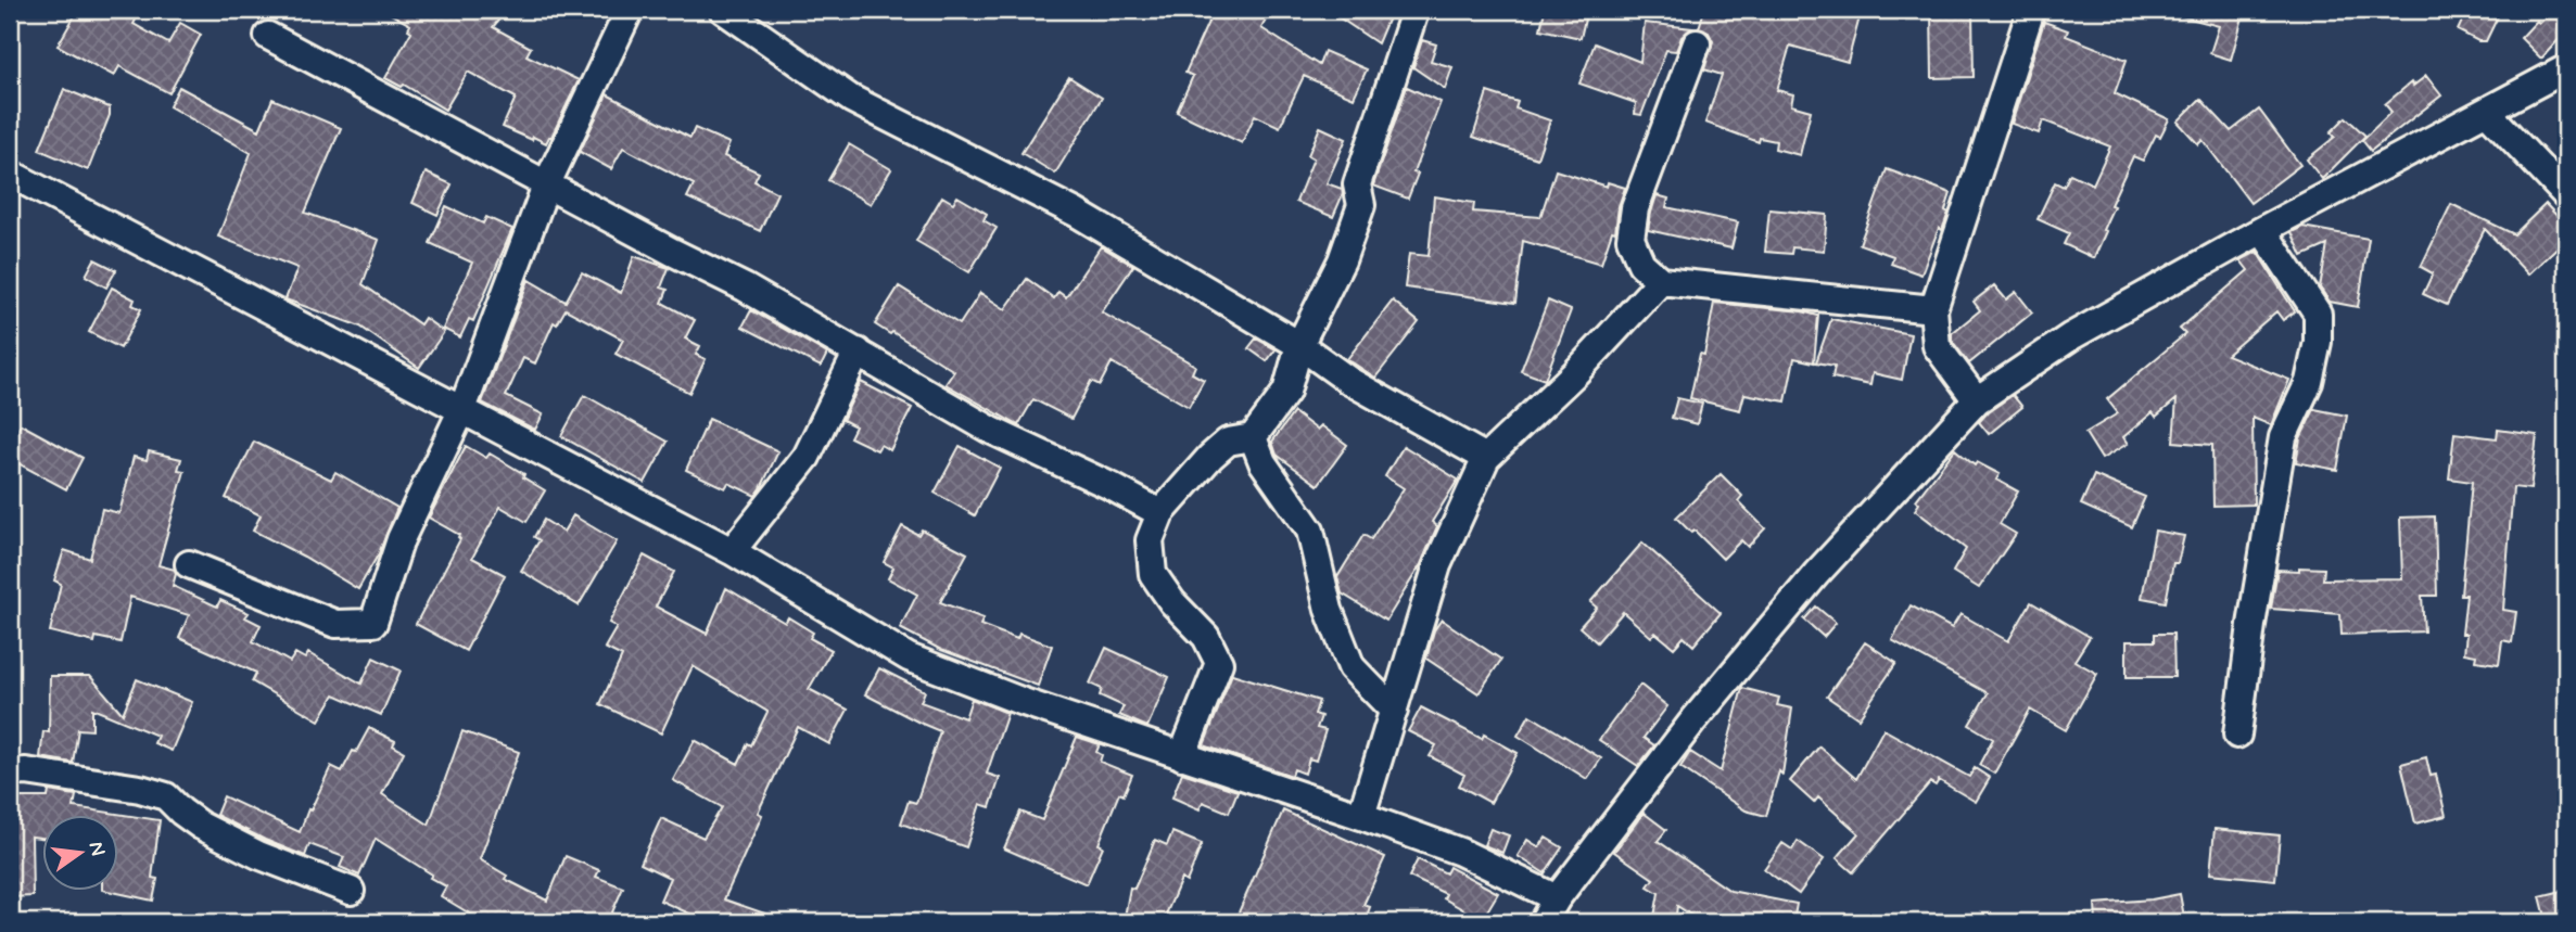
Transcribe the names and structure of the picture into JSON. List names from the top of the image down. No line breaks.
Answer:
{"north":"right"}
